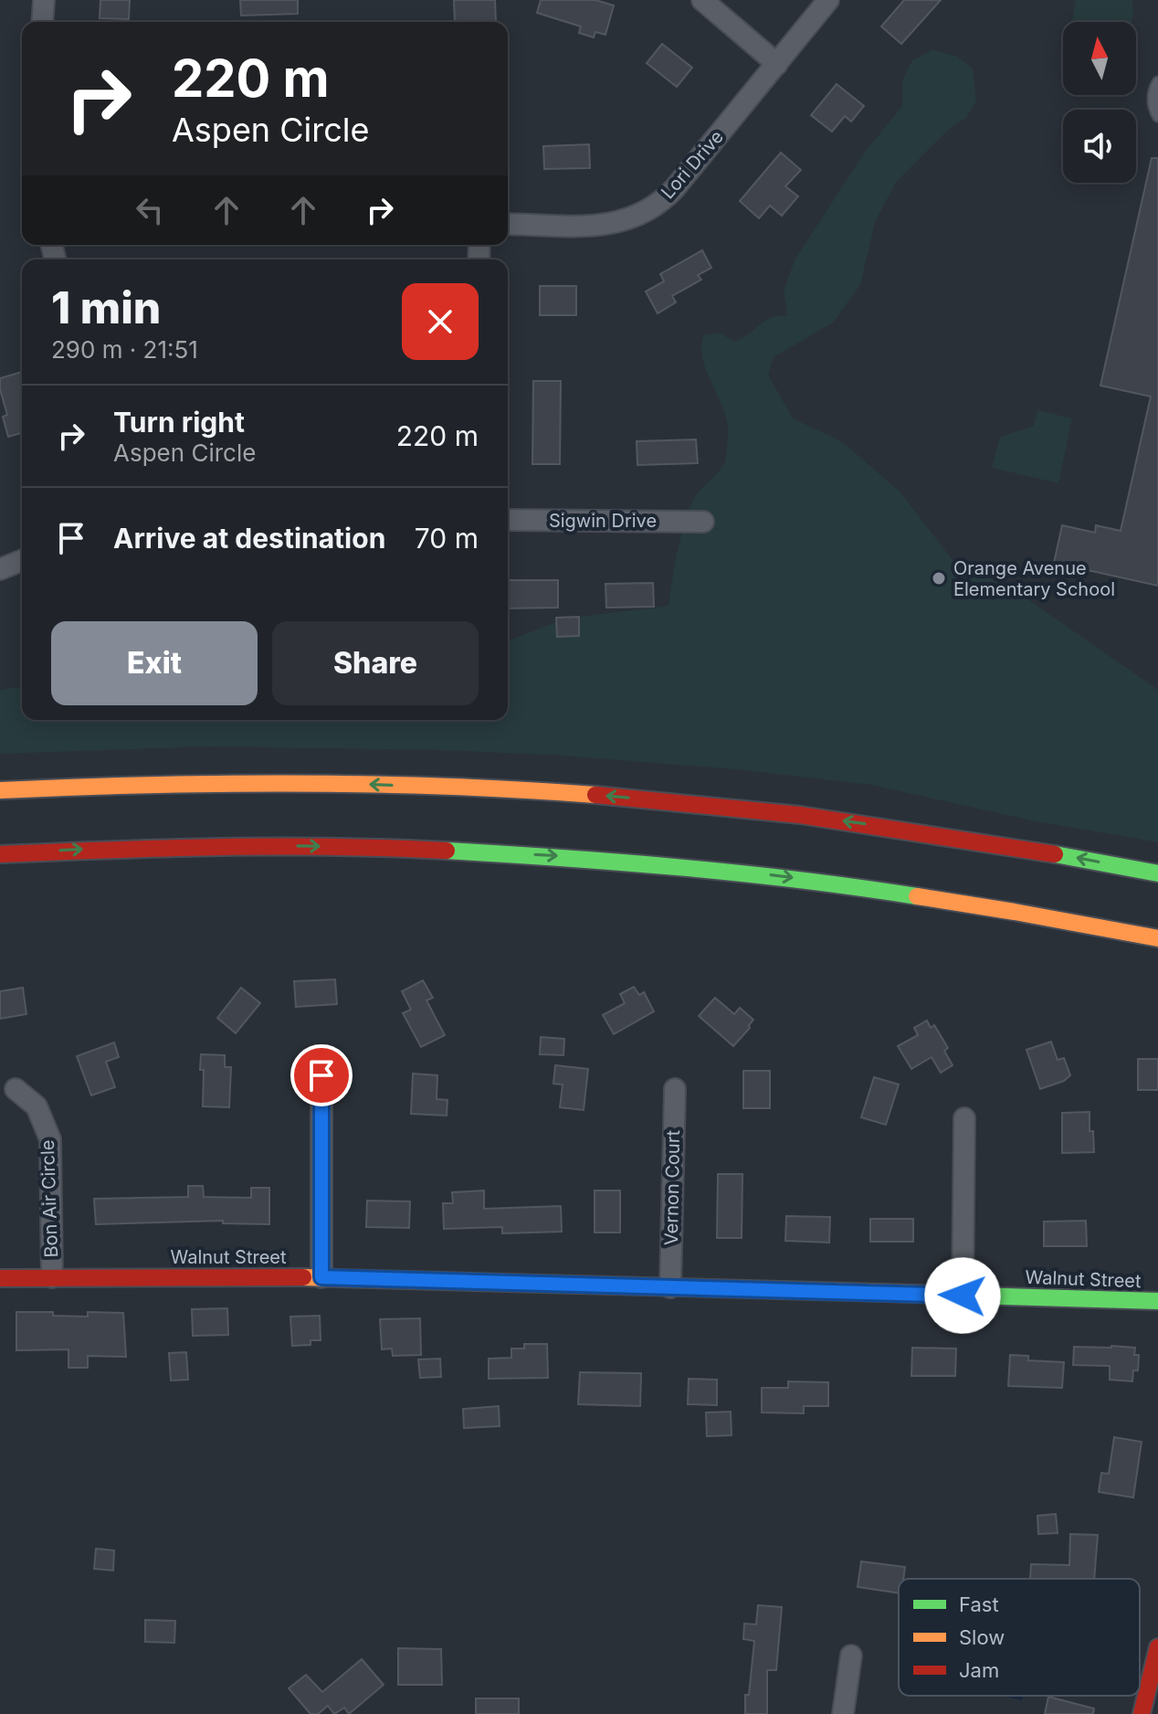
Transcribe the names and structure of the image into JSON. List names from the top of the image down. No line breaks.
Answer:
{"streets":{"main road":["Walnut Street"],"street":["Lori Drive","Sigwin Drive","Vernon Court","Bon Air Circle"]},"crossings":[["Vernon Court","Walnut Street"],["Bon Air Circle","Walnut Street"]],"places":["Orange Avenue Elementary School"],"legend":["Fast","Slow","Jam"],"north":"top","page":{"turn":["220 m","Aspen Circle"],"heading":["1 min","290 m · 21:51"],"list":[{"name":"Turn right","note":"Aspen Circle","value":"220 m"},{"name":"Arrive at destination","value":"70 m"}],"buttons":["Exit","Share"]}}
